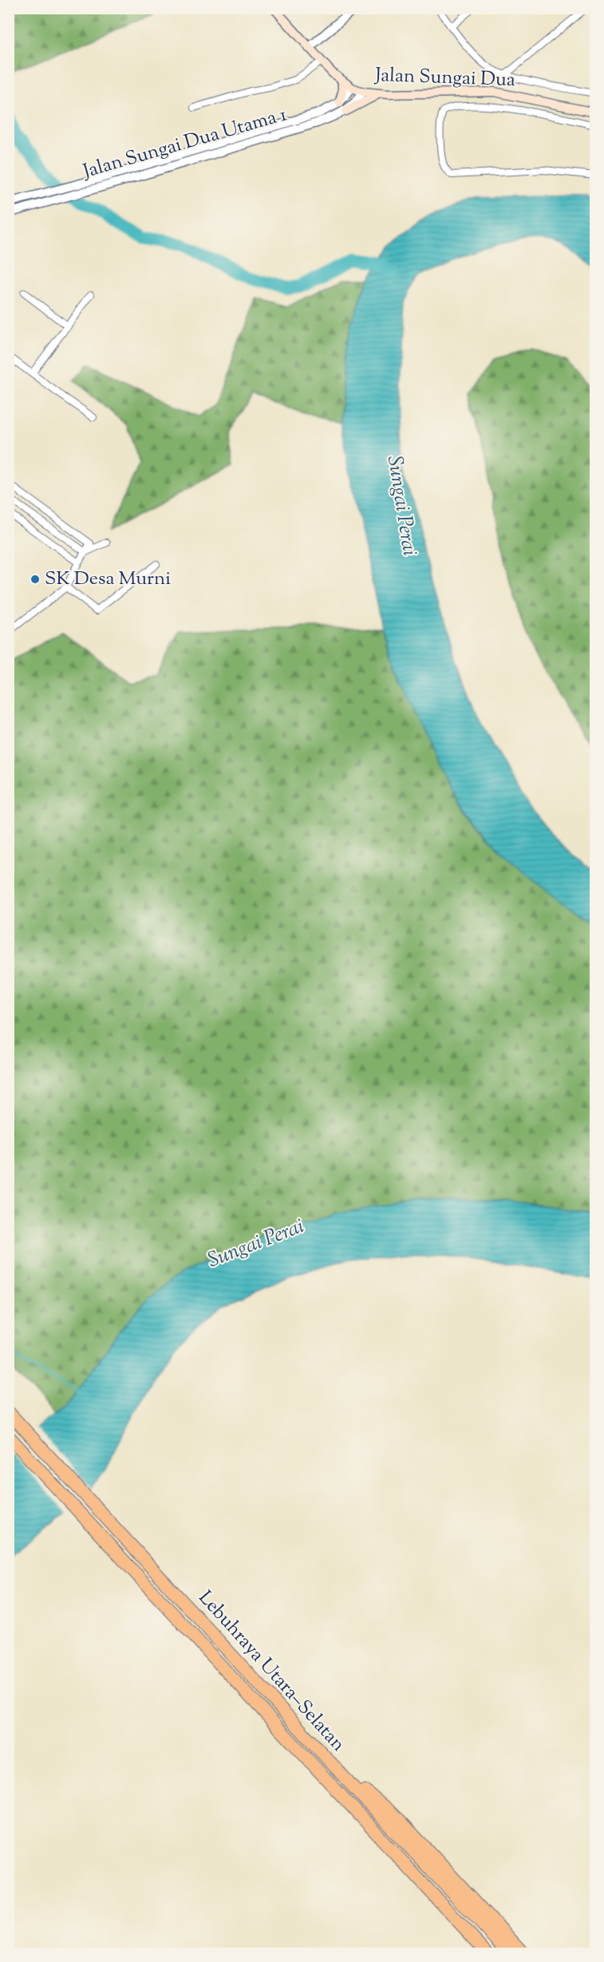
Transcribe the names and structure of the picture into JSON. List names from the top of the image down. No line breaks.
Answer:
{"streets":{"highway":["Lebuhraya Utara–Selatan"],"main road":["Jalan Sungai Dua"],"street":["Jalan Sungai Dua Utama 1"]},"crossings":[["Jalan Sungai Dua","Jalan Sungai Dua Utama 1"]],"water":["Sungai Perai"],"places":["SK Desa Murni"]}
